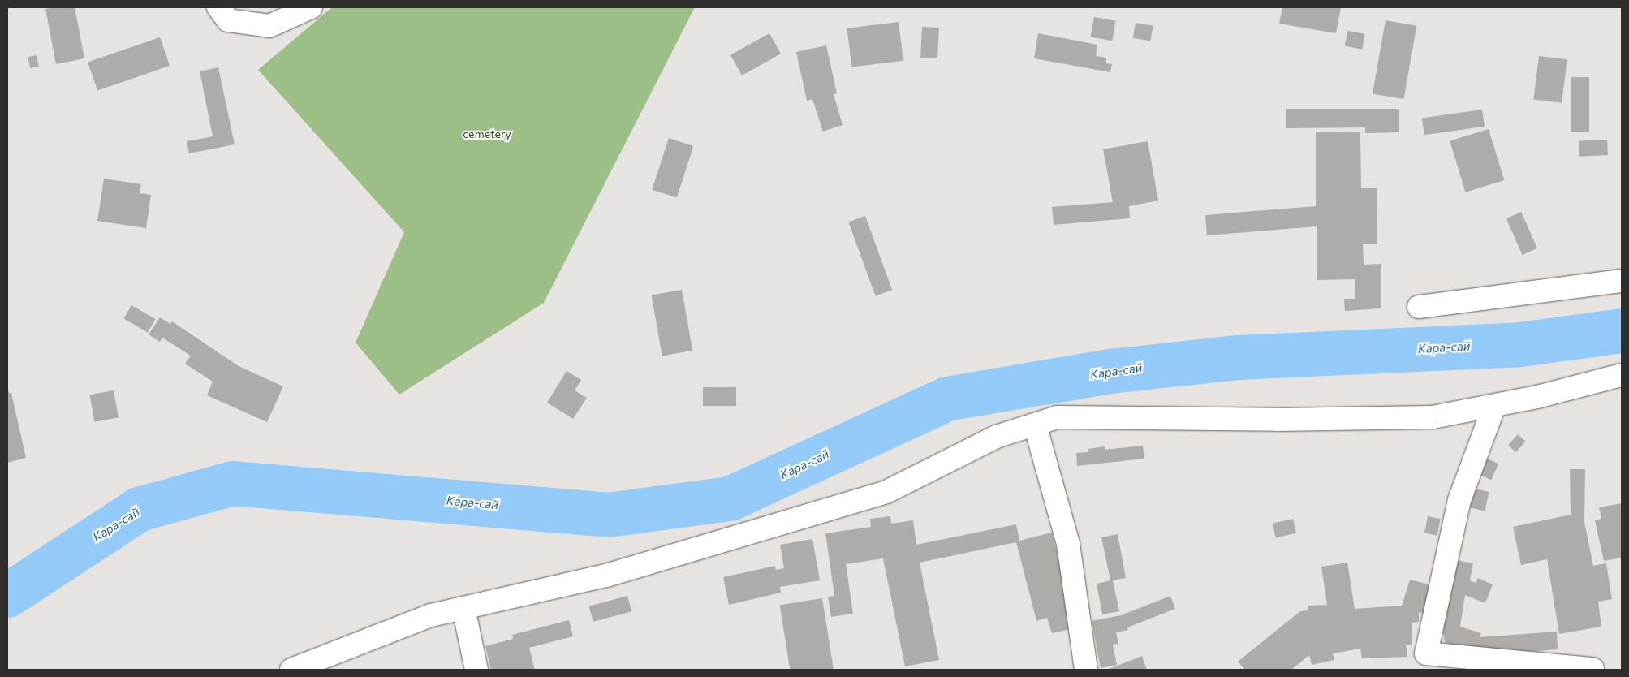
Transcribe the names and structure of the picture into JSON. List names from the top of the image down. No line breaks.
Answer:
{"water":["Кара-сай"],"parks":["cemetery"]}
